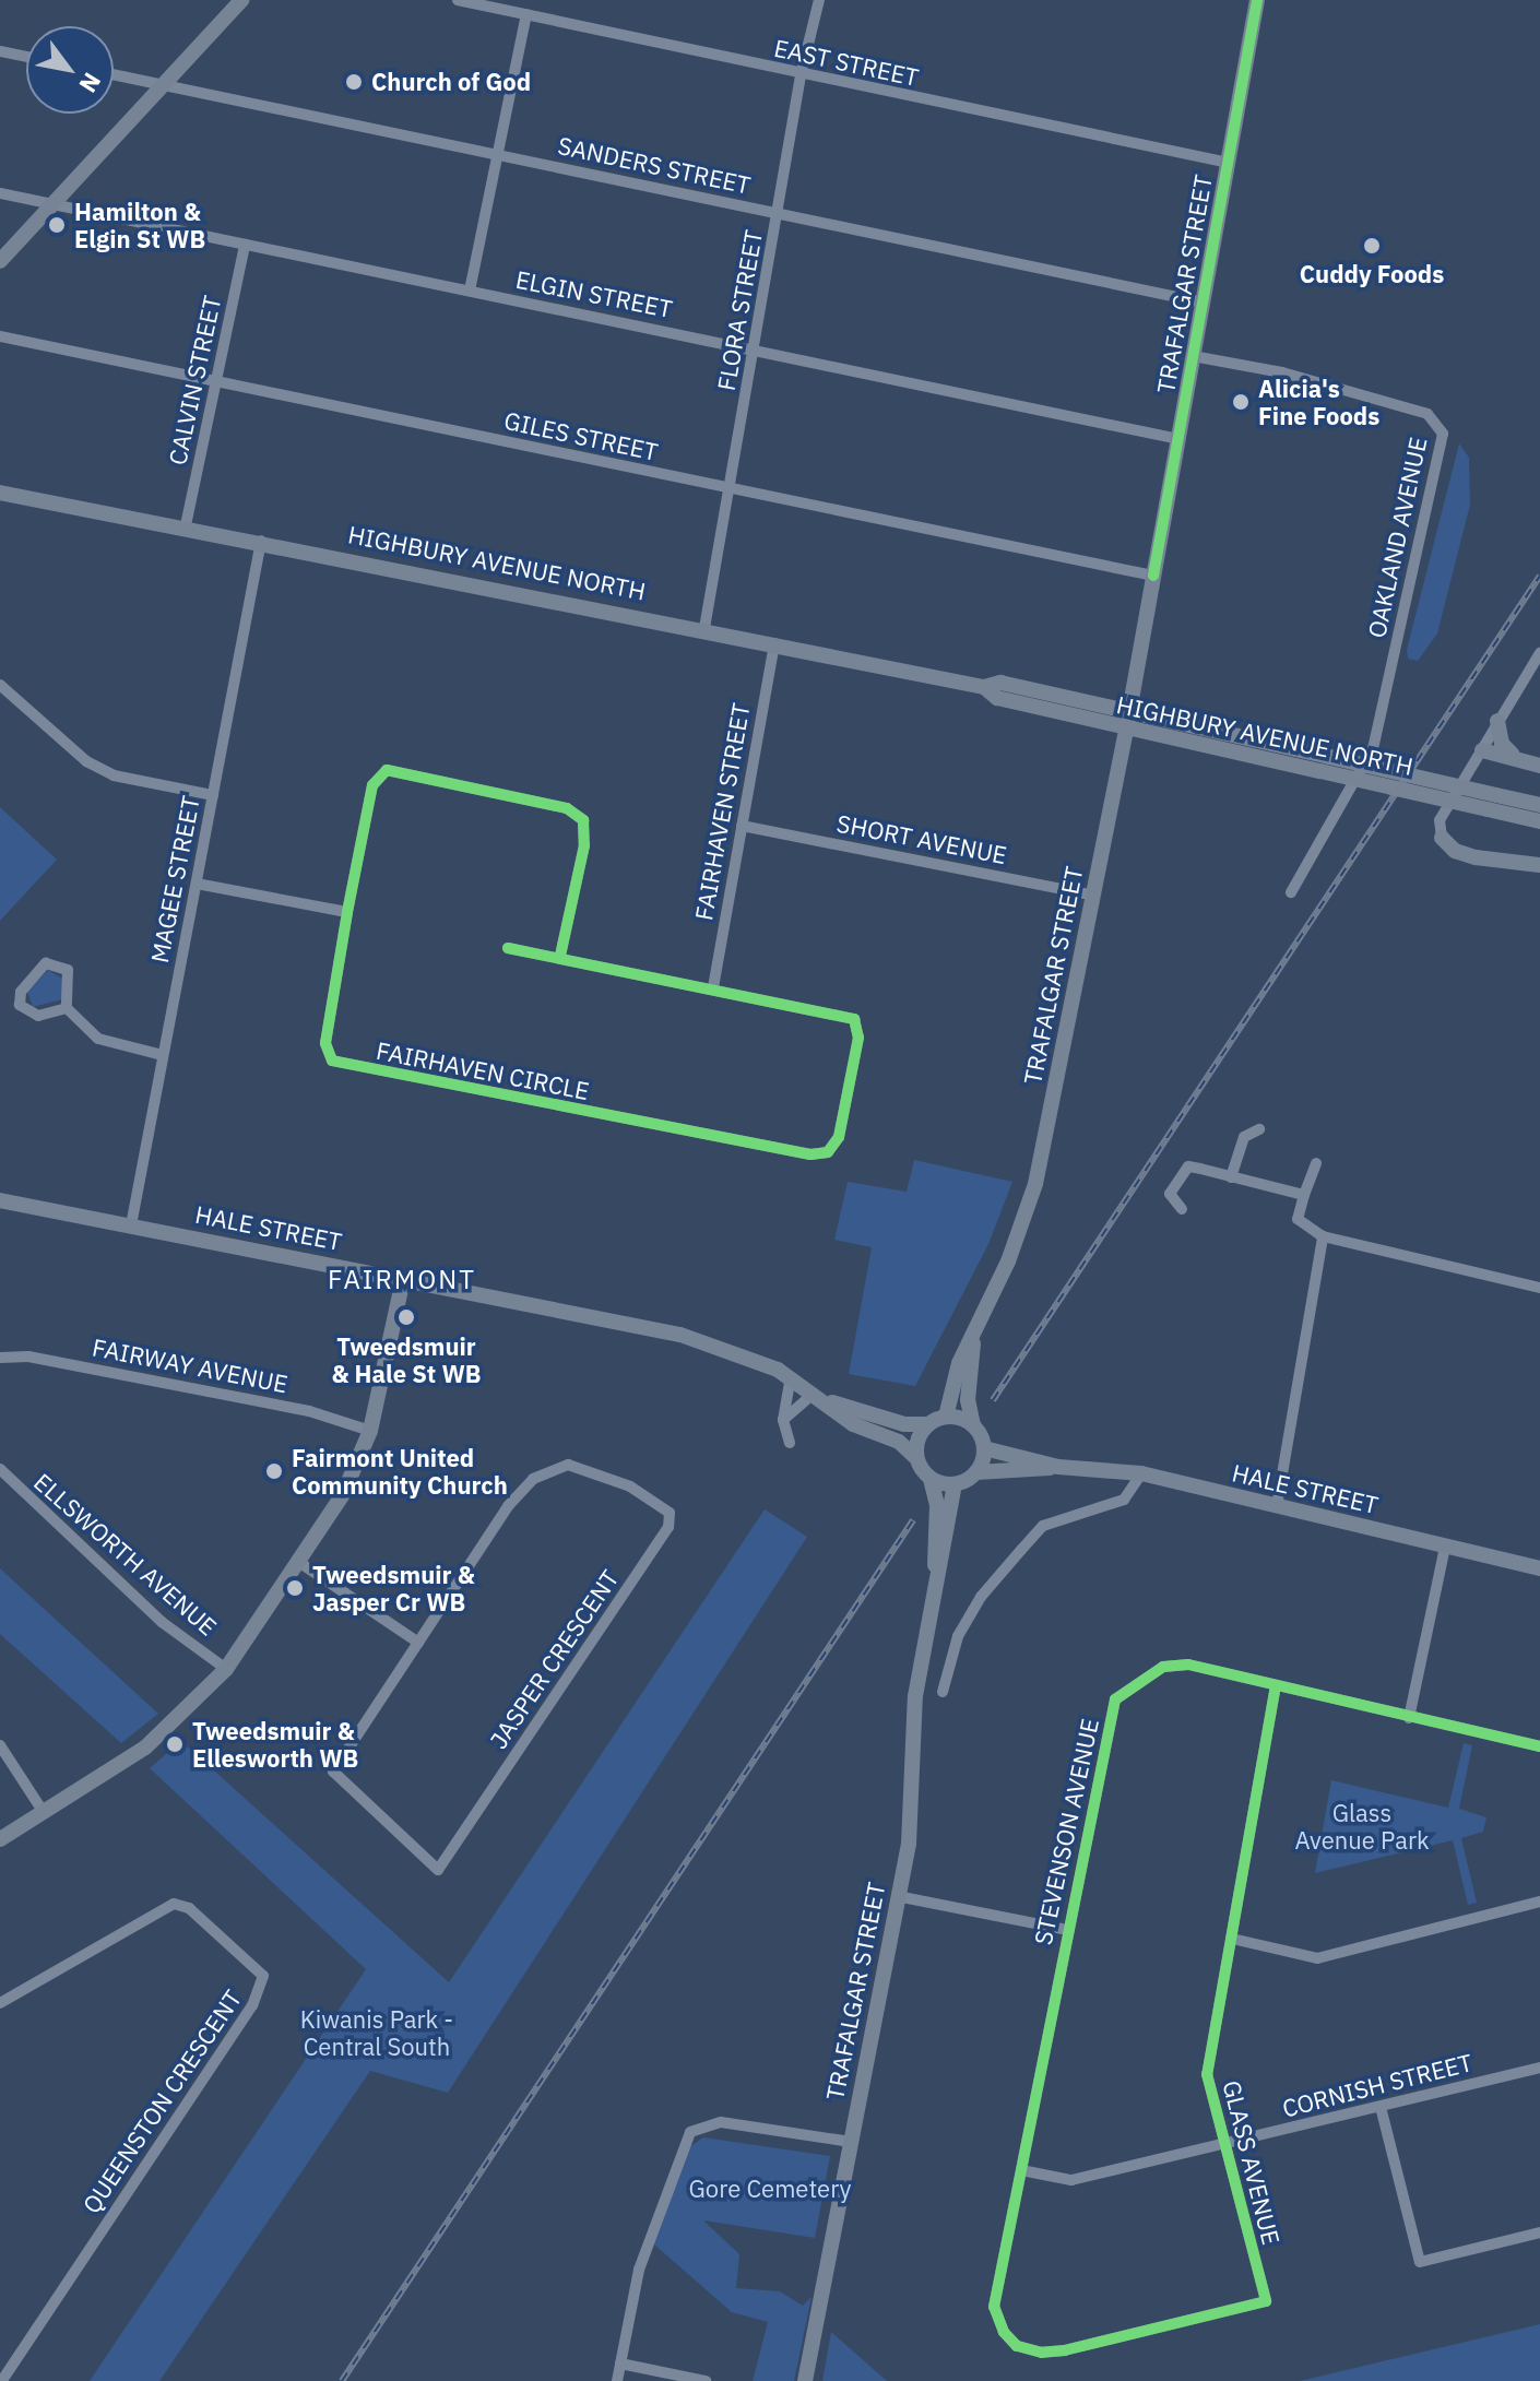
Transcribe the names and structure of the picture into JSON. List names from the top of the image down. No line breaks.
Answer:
{"streets":{"main road":["TRAFALGAR STREET","HIGHBURY AVENUE NORTH","HALE STREET"],"street":["EAST STREET","SANDERS STREET","ELGIN STREET","FLORA STREET","CALVIN STREET","GILES STREET","OAKLAND AVENUE","FAIRHAVEN STREET","SHORT AVENUE","MAGEE STREET","FAIRHAVEN CIRCLE","FAIRWAY AVENUE","ELLSWORTH AVENUE","JASPER CRESCENT","STEVENSON AVENUE","CORNISH STREET","QUEENSTON CRESCENT","GLASS AVENUE"]},"crossings":[["EAST STREET","TRAFALGAR STREET"],["EAST STREET","FLORA STREET"],["SANDERS STREET","TRAFALGAR STREET"],["SANDERS STREET","FLORA STREET"],["TRAFALGAR STREET","ELGIN STREET"],["TRAFALGAR STREET","GILES STREET"],["TRAFALGAR STREET","OAKLAND AVENUE"],["TRAFALGAR STREET","HIGHBURY AVENUE NORTH"],["TRAFALGAR STREET","SHORT AVENUE"],["TRAFALGAR STREET","HALE STREET"],["TRAFALGAR STREET","STEVENSON AVENUE"],["ELGIN STREET","FLORA STREET"],["ELGIN STREET","CALVIN STREET"],["FLORA STREET","GILES STREET"],["FLORA STREET","HIGHBURY AVENUE NORTH"],["CALVIN STREET","GILES STREET"],["CALVIN STREET","HIGHBURY AVENUE NORTH"],["HIGHBURY AVENUE NORTH","FAIRHAVEN STREET"],["HIGHBURY AVENUE NORTH","MAGEE STREET"],["FAIRHAVEN STREET","SHORT AVENUE"],["FAIRHAVEN STREET","FAIRHAVEN CIRCLE"],["MAGEE STREET","HALE STREET"],["STEVENSON AVENUE","CORNISH STREET"],["STEVENSON AVENUE","GLASS AVENUE"],["CORNISH STREET","GLASS AVENUE"]],"districts":["FAIRMONT"],"parks":["Glass Avenue Park","Kiwanis Park - Central South","Gore Cemetery"],"places":["Church of God","Hamilton & Elgin St WB","Cuddy Foods","Alicia's Fine Foods","Tweedsmuir & Hale St WB","Fairmont United Community Church","Tweedsmuir & Jasper Cr WB","Tweedsmuir & Ellesworth WB"],"north":"bottom right"}
